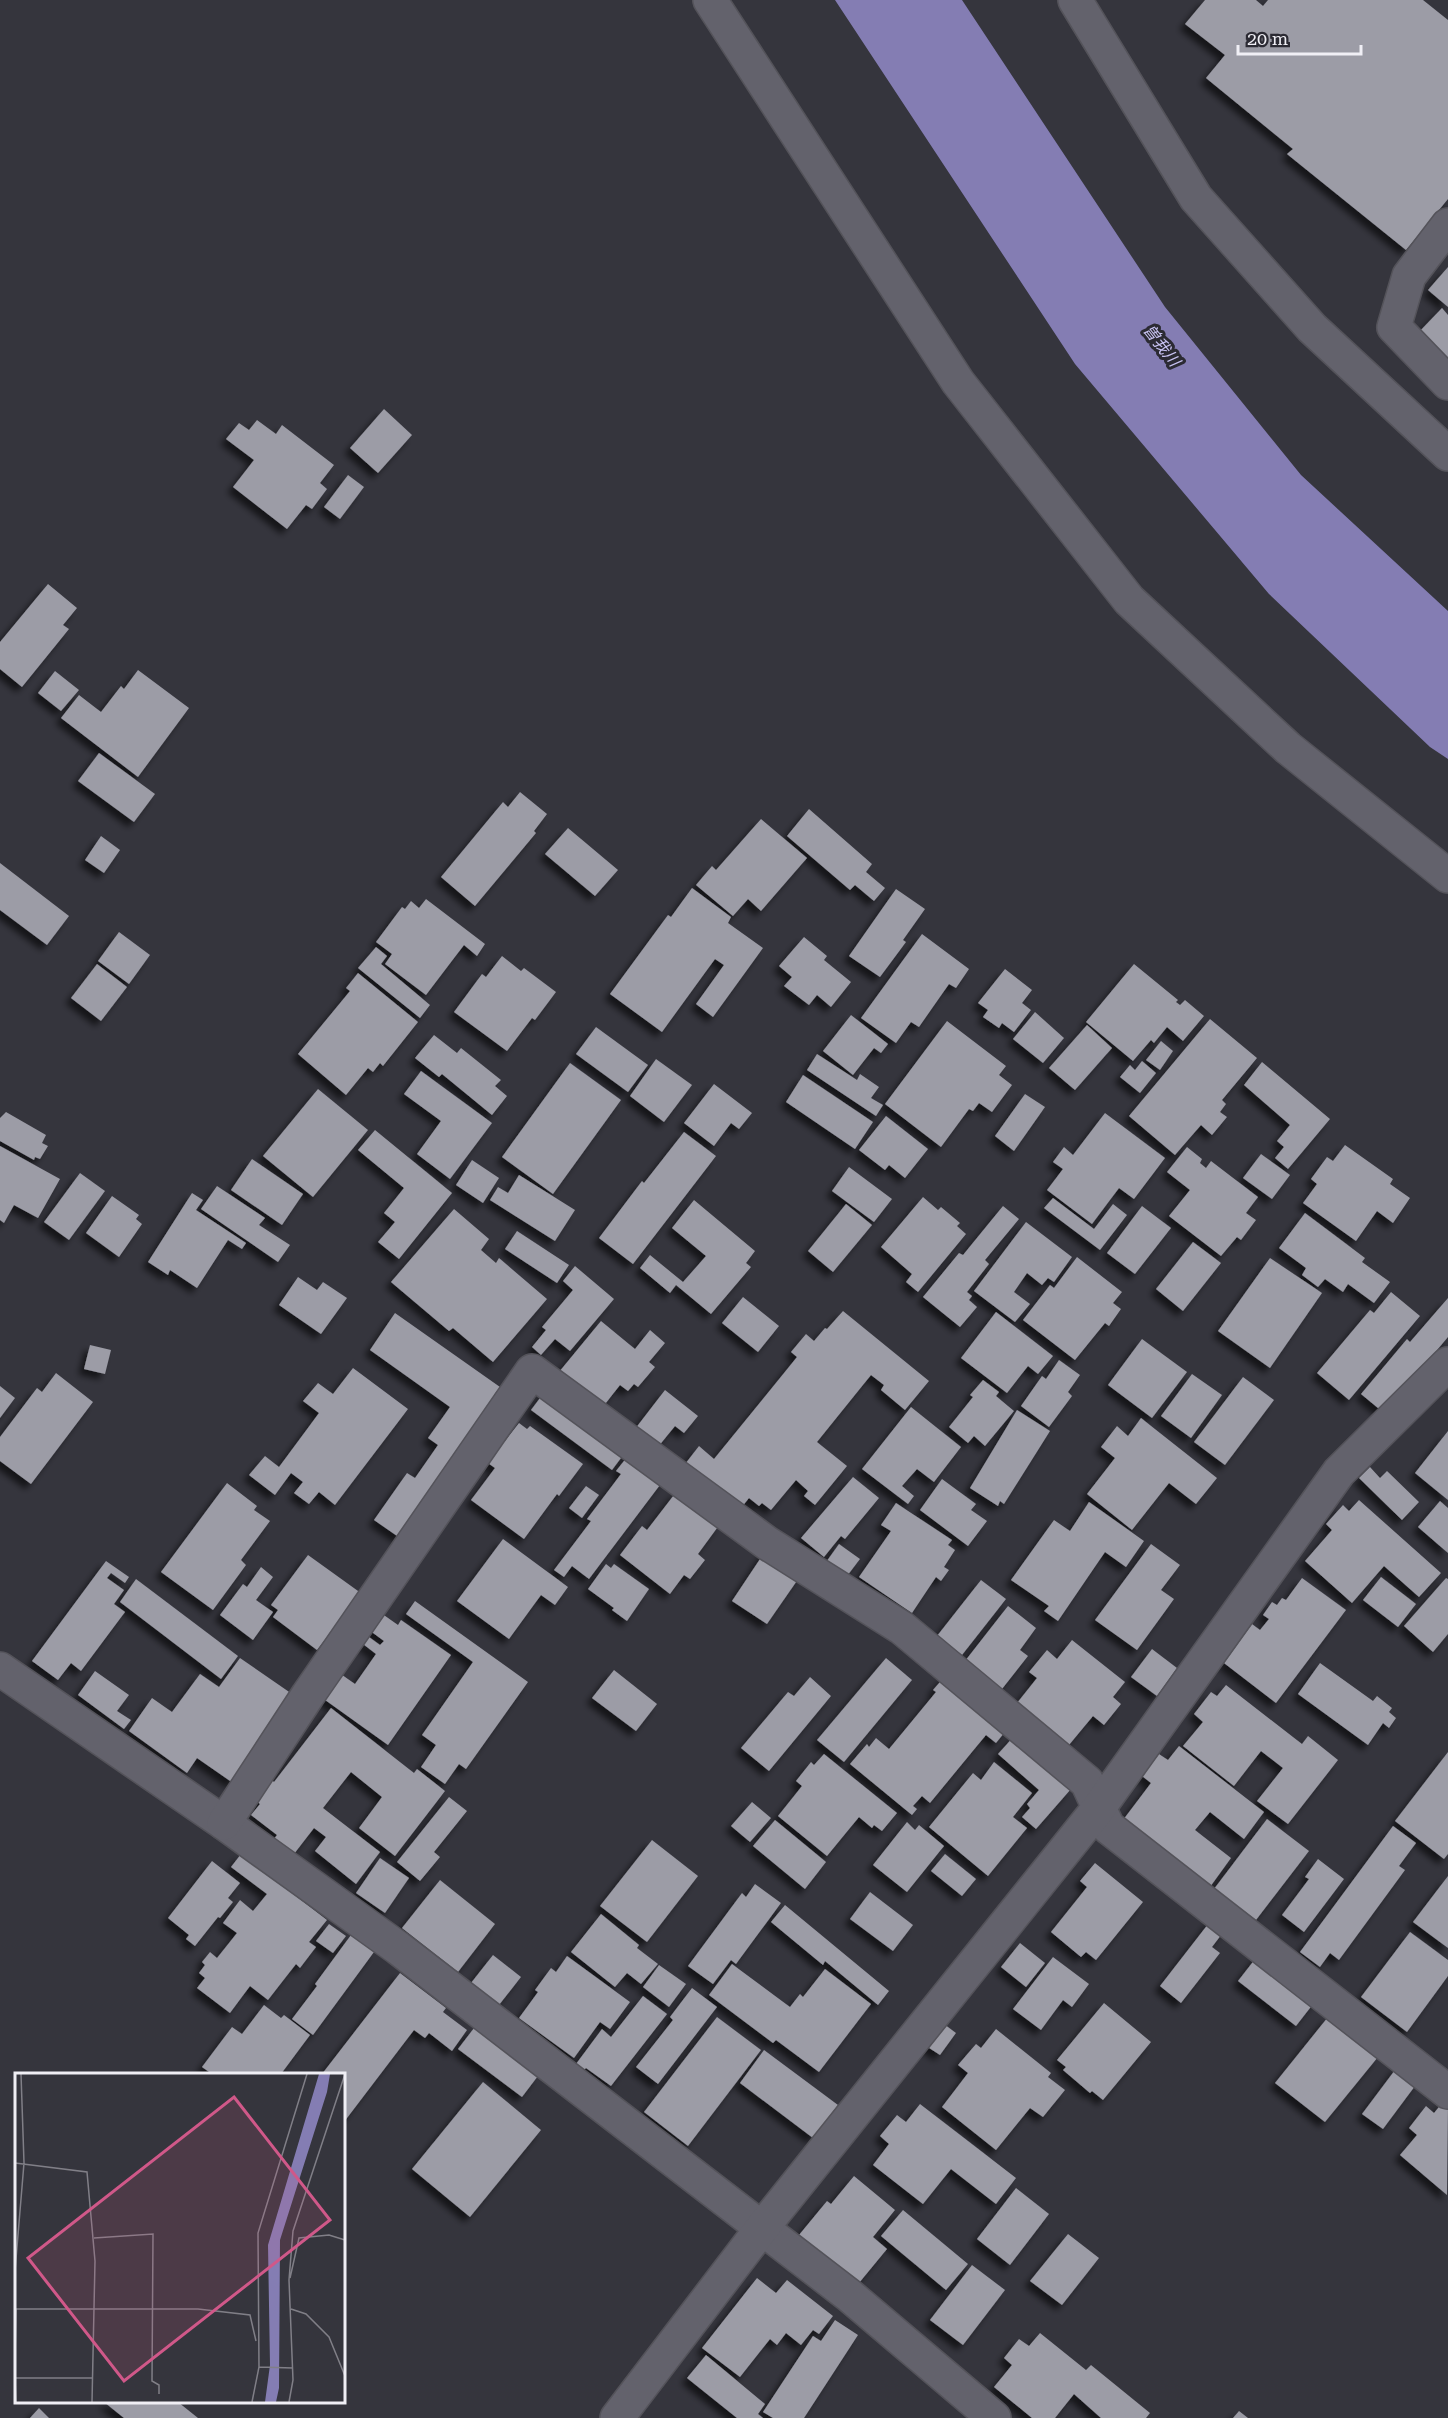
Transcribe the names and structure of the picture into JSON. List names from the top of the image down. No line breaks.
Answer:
{"water":["曽我川"],"scale_bar":"20 m"}
